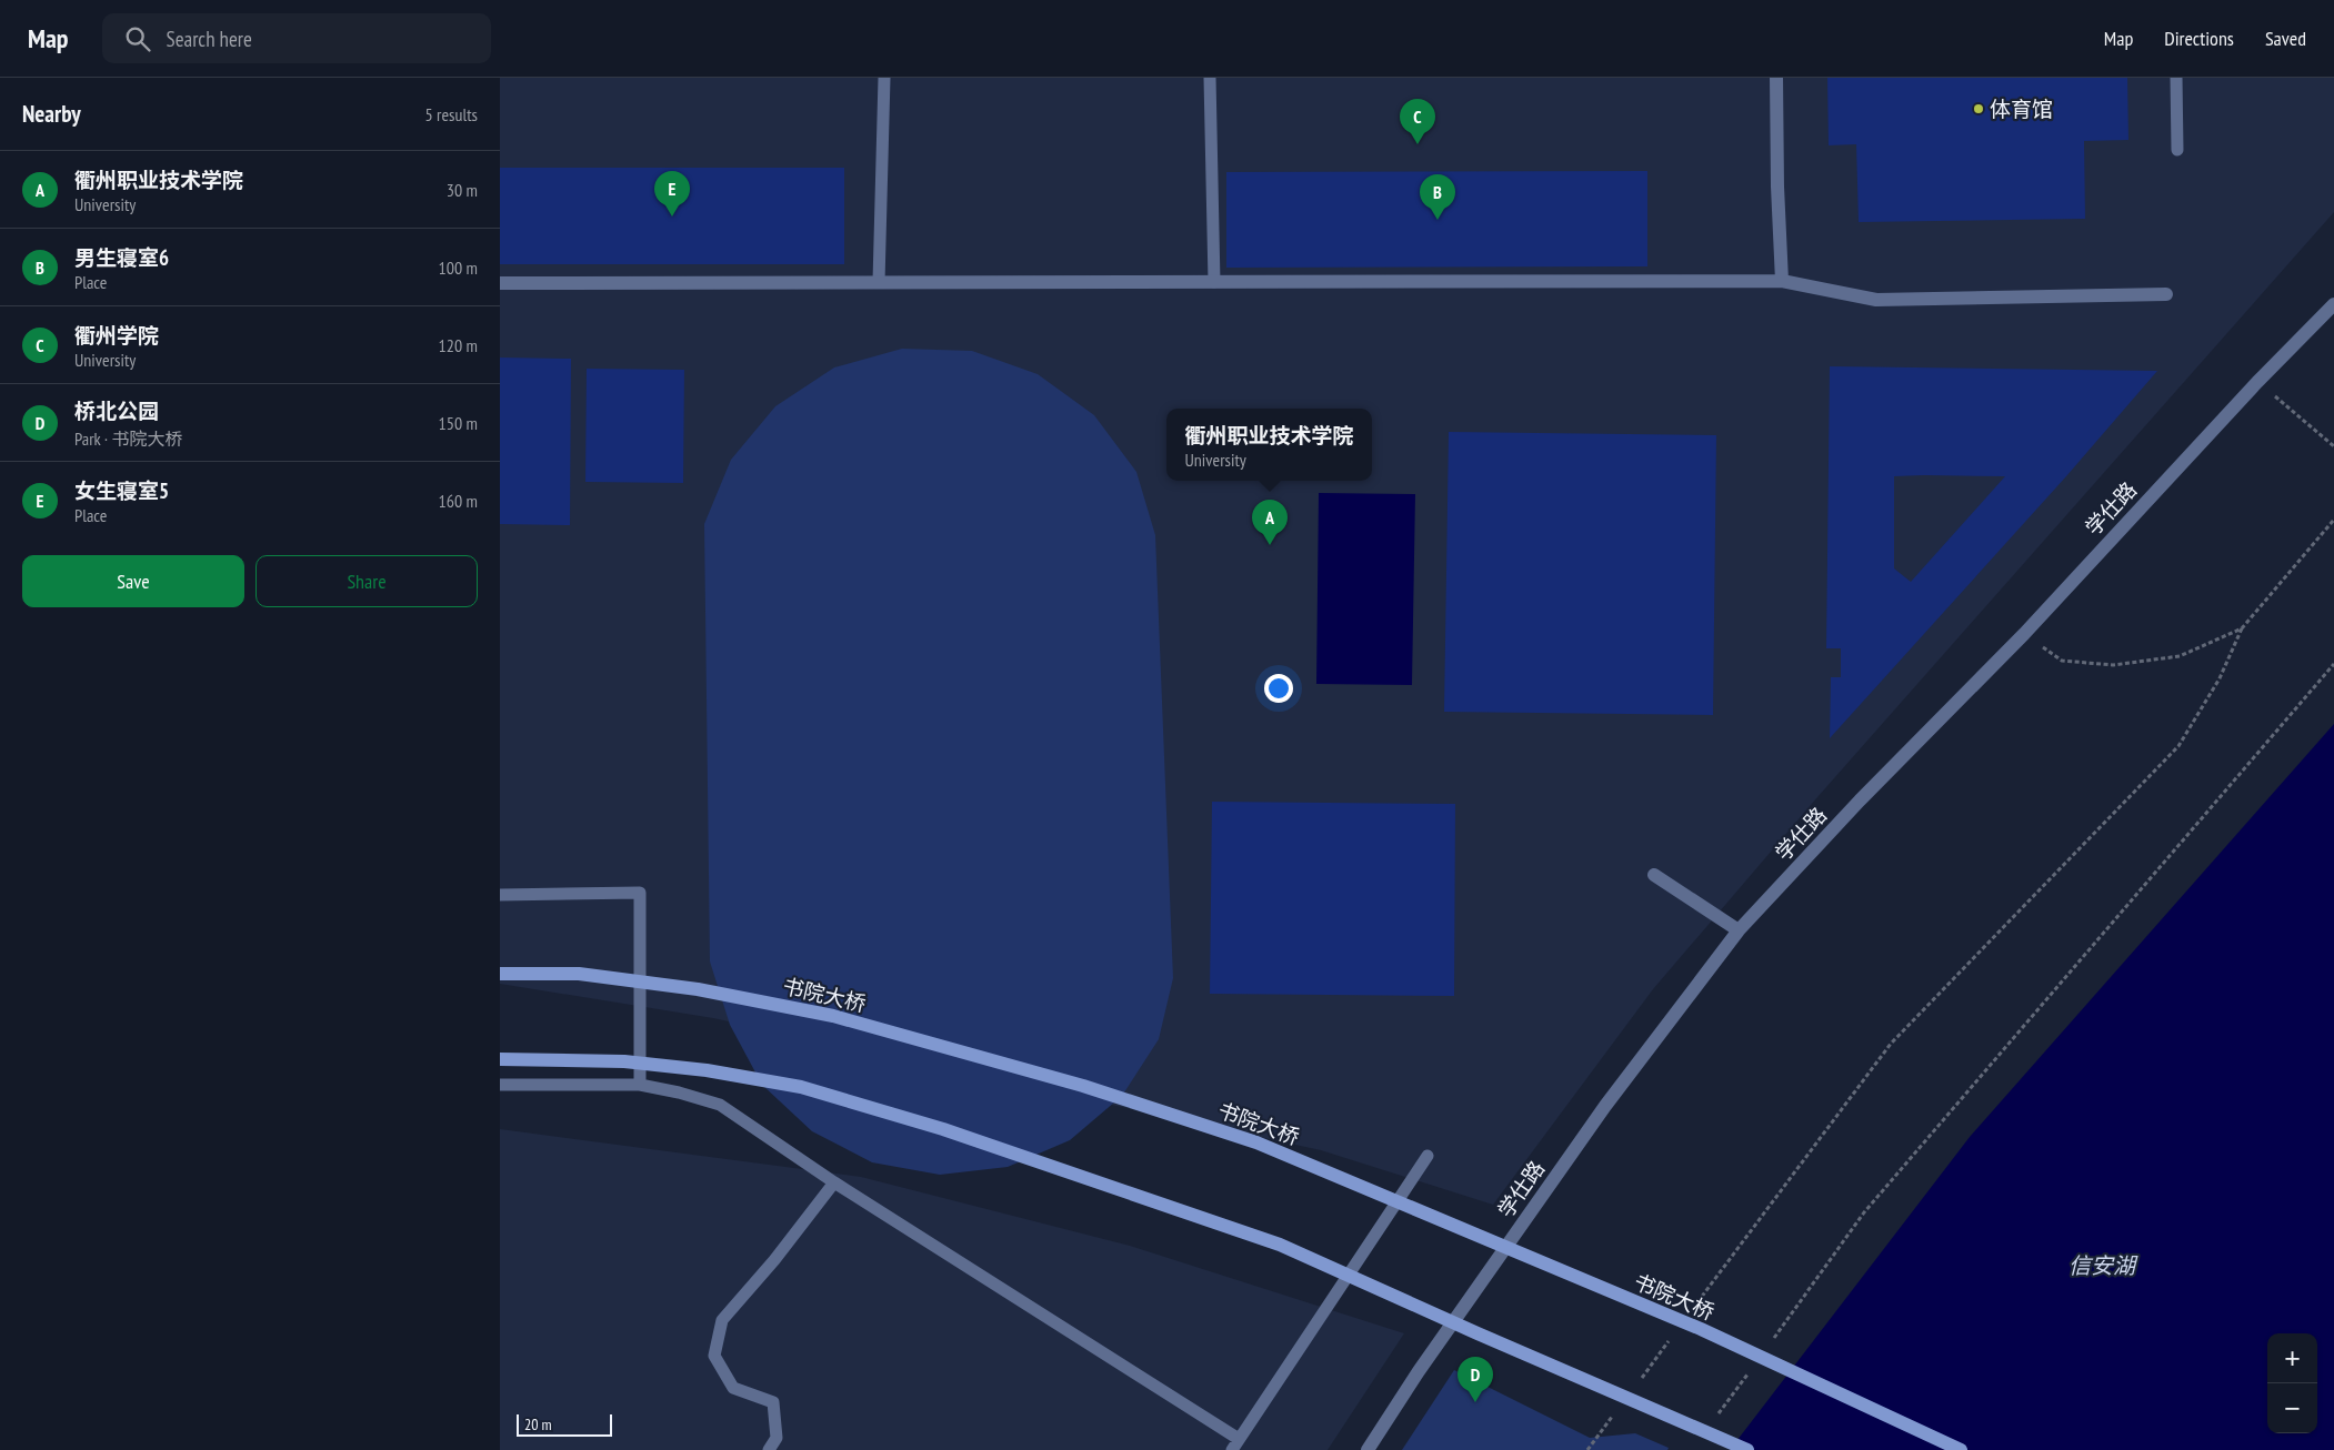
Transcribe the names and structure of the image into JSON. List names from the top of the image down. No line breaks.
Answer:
{"streets":{"main road":["书院大桥"],"street":["学仕路"]},"water":["信安湖"],"places":["体育馆"],"scale_bar":"20 m","page":{"header":"Map","search":"Search here","nav":["Map","Directions","Saved"],"heading":["Nearby","5 results"],"pins":["C","E","B","A","D"],"list":[{"mark":"A","name":"衢州职业技术学院","note":"University","value":"30 m"},{"mark":"B","name":"男生寝室6","note":"Place","value":"100 m"},{"mark":"C","name":"衢州学院","note":"University","value":"120 m"},{"mark":"D","name":"桥北公园","note":"Park · 书院大桥","value":"150 m"},{"mark":"E","name":"女生寝室5","note":"Place","value":"160 m"}],"popup":["衢州职业技术学院","University"],"buttons":["Save","Share"],"map_buttons":["+","−"],"scale":"20 m"}}
